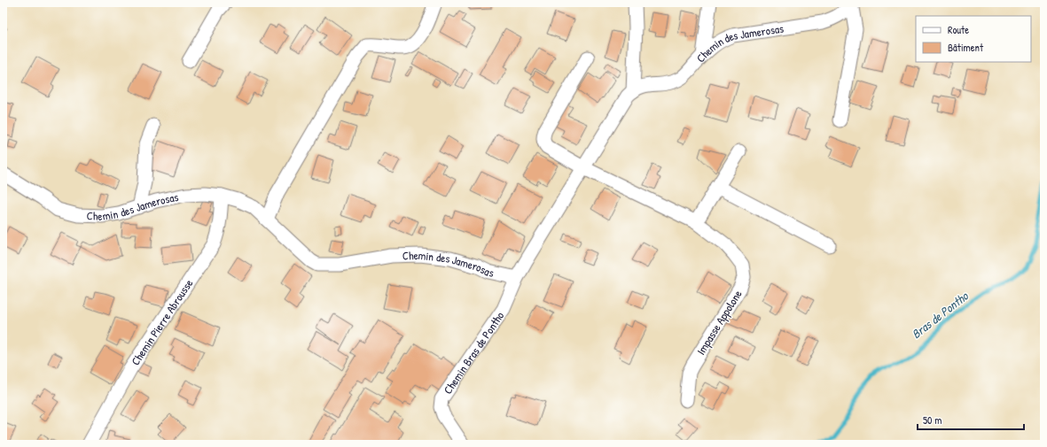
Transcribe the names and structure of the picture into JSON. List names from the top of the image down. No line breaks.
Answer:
{"streets":{"street":["Chemin des Jamerosas","Chemin Pierre Abrousse","Impasse Appolone","Chemin Bras de Pontho"]},"crossings":[["Chemin des Jamerosas","Chemin Pierre Abrousse"],["Chemin des Jamerosas","Impasse Appolone"],["Chemin des Jamerosas","Chemin Bras de Pontho"]],"water":["Bras de Pontho"],"legend":["Route","Bâtiment"],"scale_bar":"50 m"}
